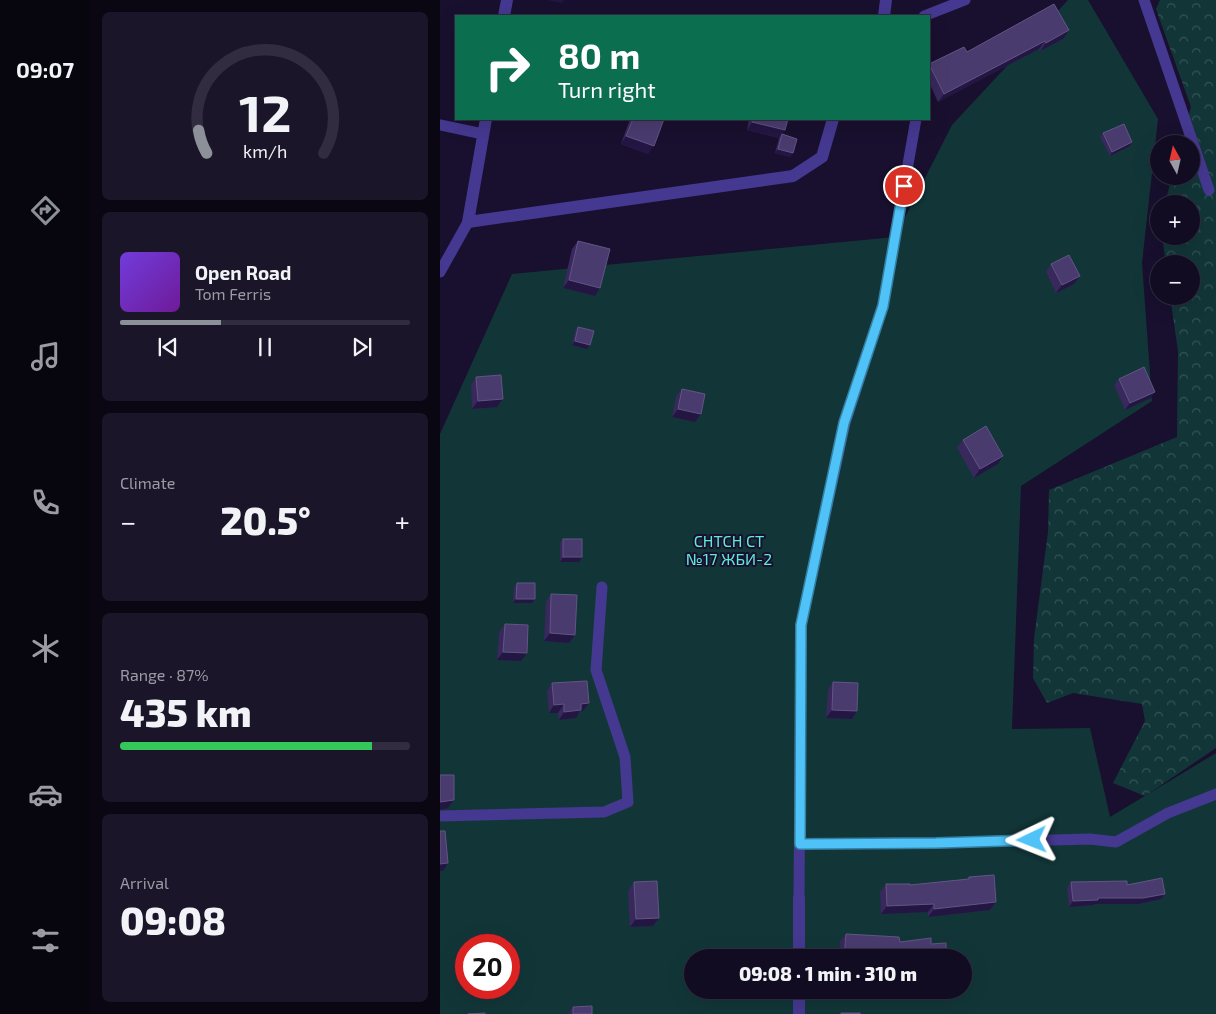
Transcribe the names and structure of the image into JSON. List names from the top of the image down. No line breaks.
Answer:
{"parks":["СНТСН СТ №17 ЖБИ-2"],"north":"top","page":{"tabs":"09:07","turn":["80 m","Turn right"],"map_buttons":["+","−"],"song":["Open Road","Tom Ferris"],"tile":["Climate",["Range · 87%","435 km"],["Arrival","09:08"]],"heat":["−","20.5°","+"],"limit":"20","trip":"09:08 · 1 min · 310 m","gauge":["12","km/h"]}}
